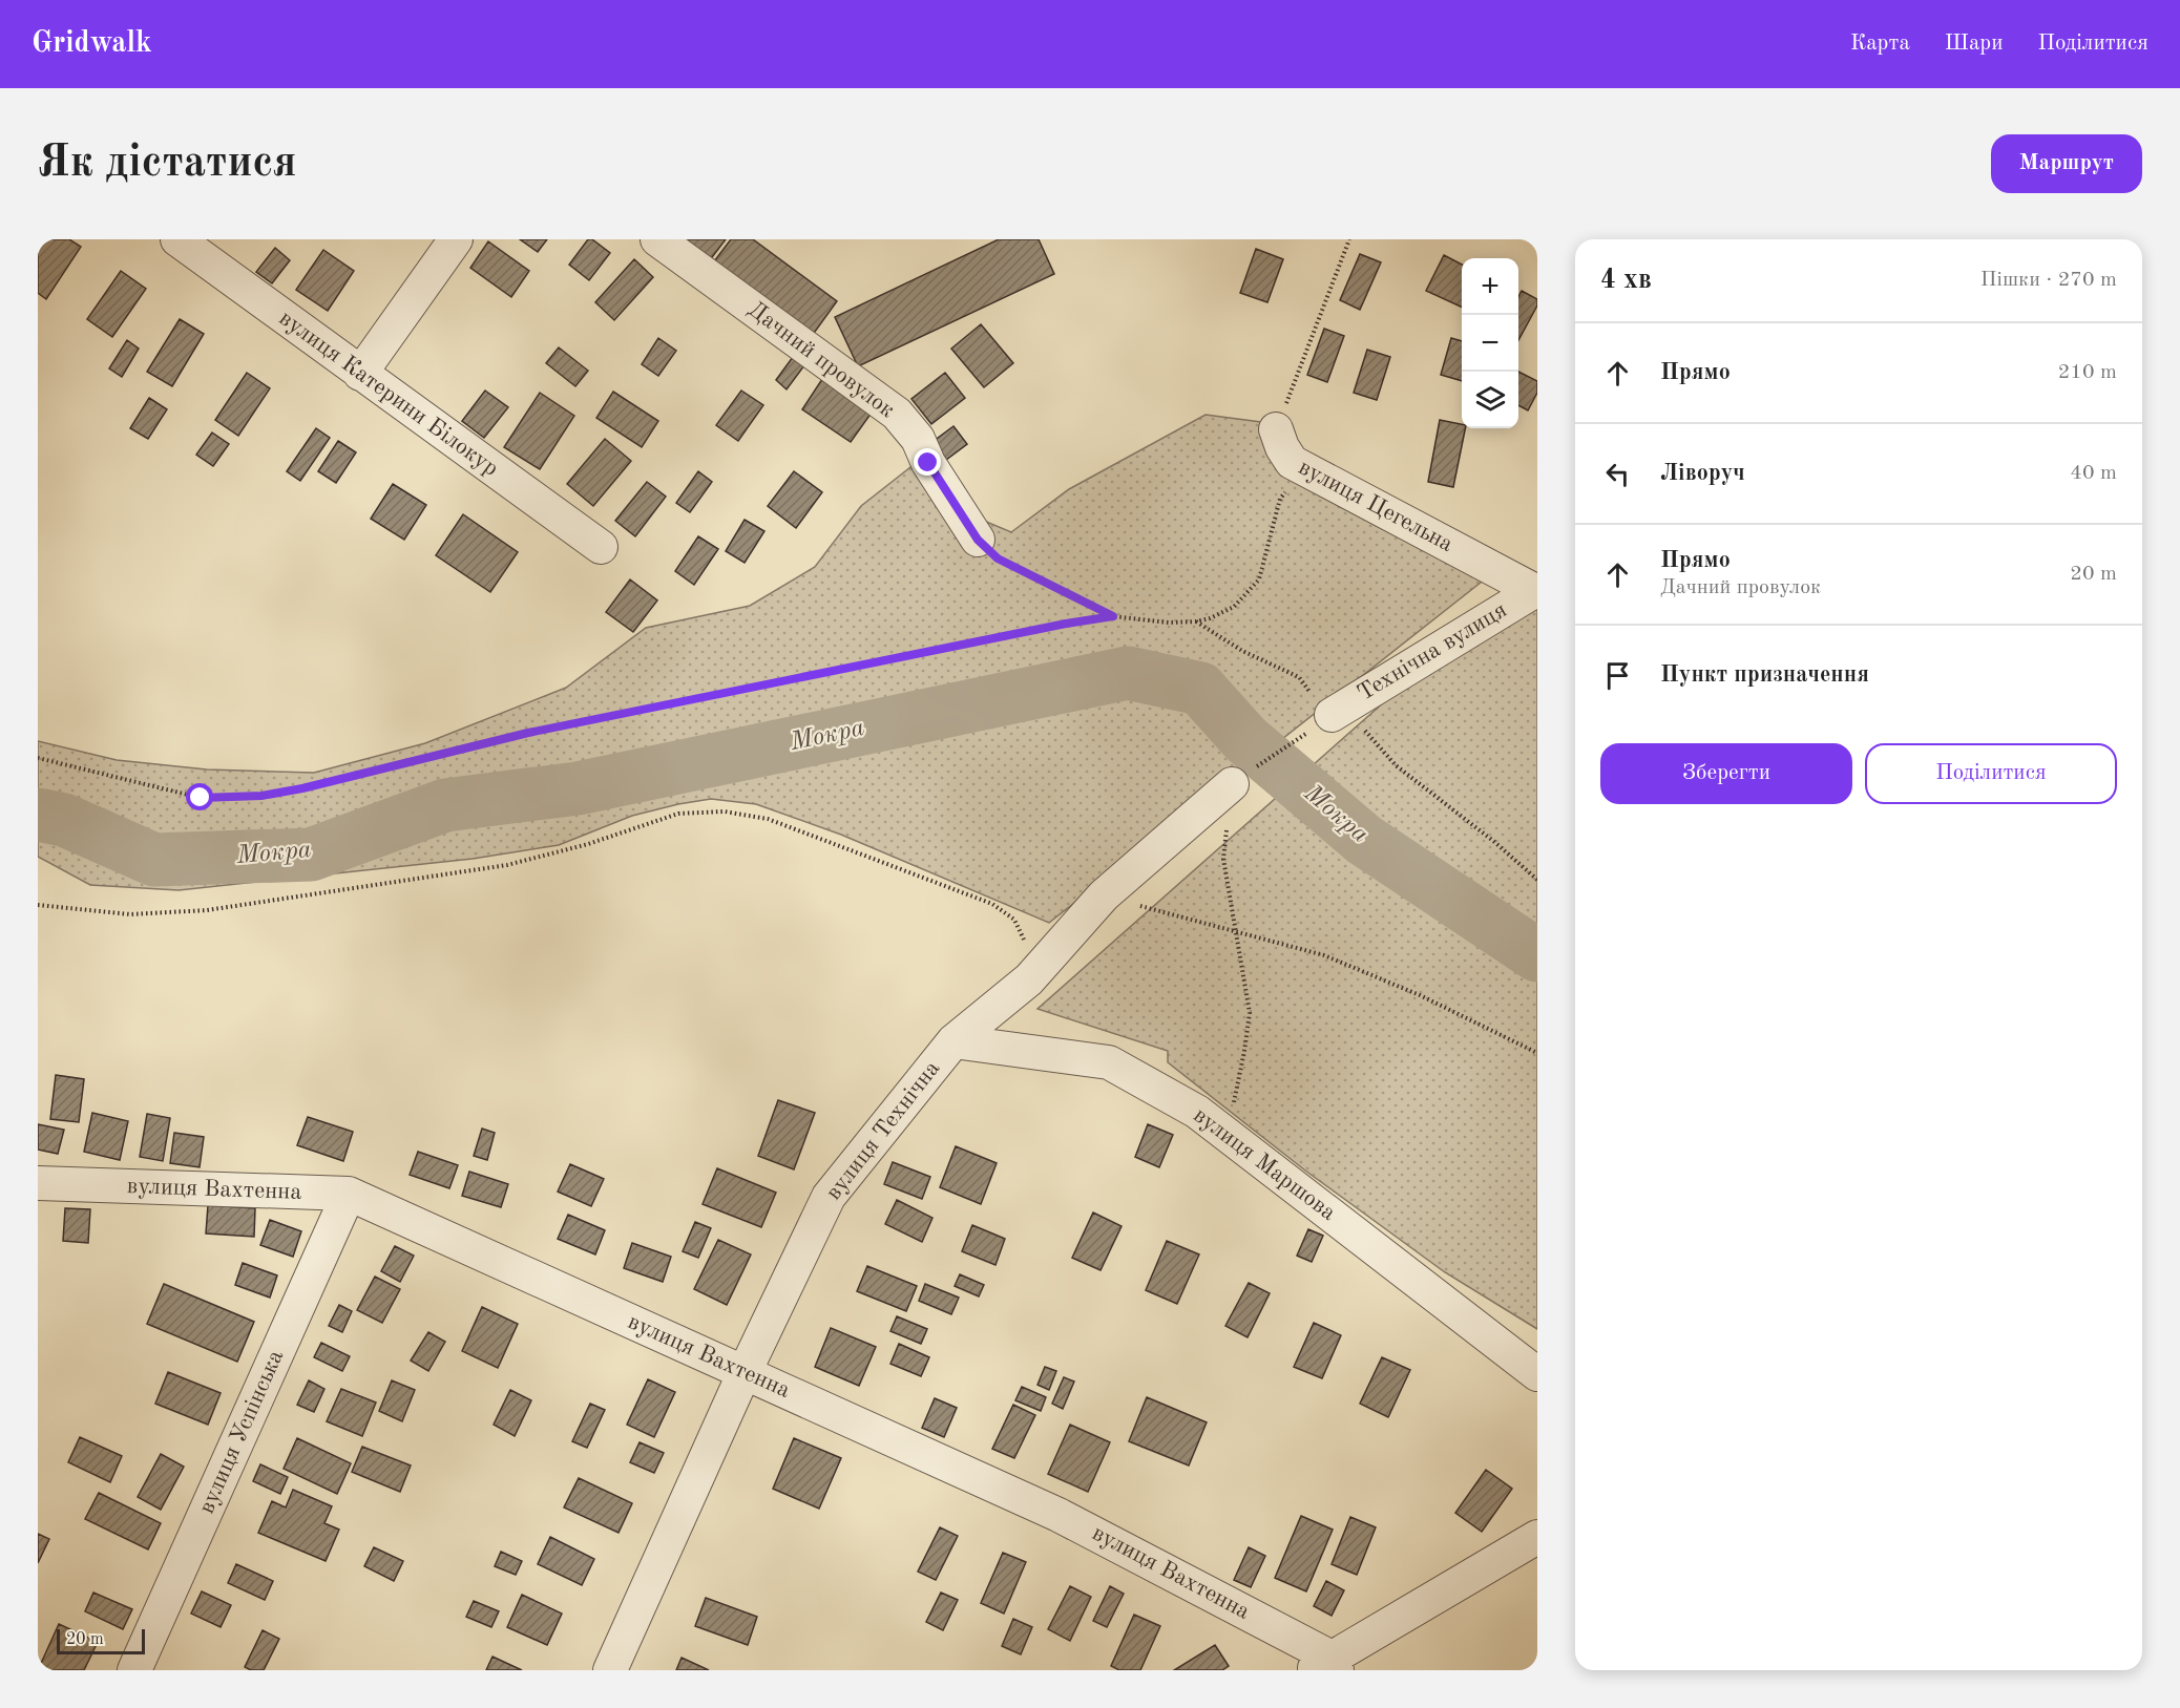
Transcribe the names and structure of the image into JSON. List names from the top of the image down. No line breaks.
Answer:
{"streets":{"street":["Дачний провулок","вулиця Катерини Білокур","вулиця Цегельна","Технічна вулиця","вулиця Технічна","вулиця Маршова","вулиця Вахтенна","вулиця Успінська"]},"crossings":[["вулиця Цегельна","Технічна вулиця"],["вулиця Технічна","вулиця Маршова"],["вулиця Технічна","вулиця Вахтенна"],["вулиця Вахтенна","вулиця Успінська"]],"water":["Мокра"],"scale_bar":"20 m","page":{"header":"Gridwalk","nav":["Карта","Шари","Поділитися"],"buttons":["Маршрут",["Зберегти","Поділитися"]],"title":"Як дістатися","heading":["4 хв","Пішки · 270 m"],"map_buttons":["+","−"],"list":[["Прямо","210 m"],["Ліворуч","40 m"],["Прямо","Дачний провулок","20 m"],"Пункт призначення"],"scale":"20 m"}}
